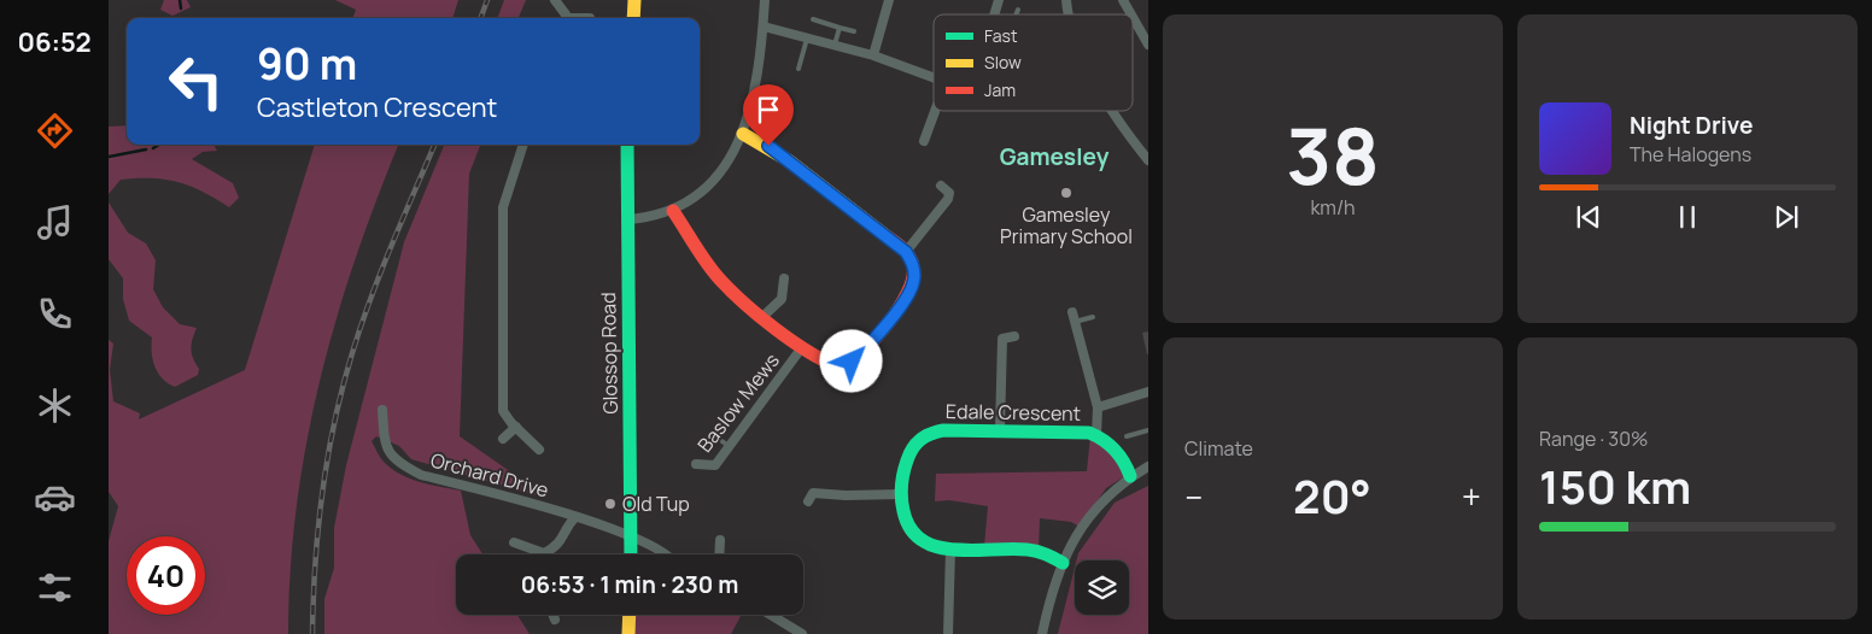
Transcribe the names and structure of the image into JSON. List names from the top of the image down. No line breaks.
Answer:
{"streets":{"street":["Glossop Road","Baslow Mews","Edale Crescent","Orchard Drive"]},"crossings":[["Glossop Road","Orchard Drive"]],"districts":["Gamesley"],"places":["Gamesley Primary School","Old Tup"],"legend":["Fast","Slow","Jam"],"page":{"tabs":"06:52","tile":[["38","km/h"],"Climate",["Range · 30%","150 km"]],"turn":["90 m","Castleton Crescent"],"song":["Night Drive","The Halogens"],"heat":["−","20°","+"],"limit":"40","trip":"06:53 · 1 min · 230 m"}}
